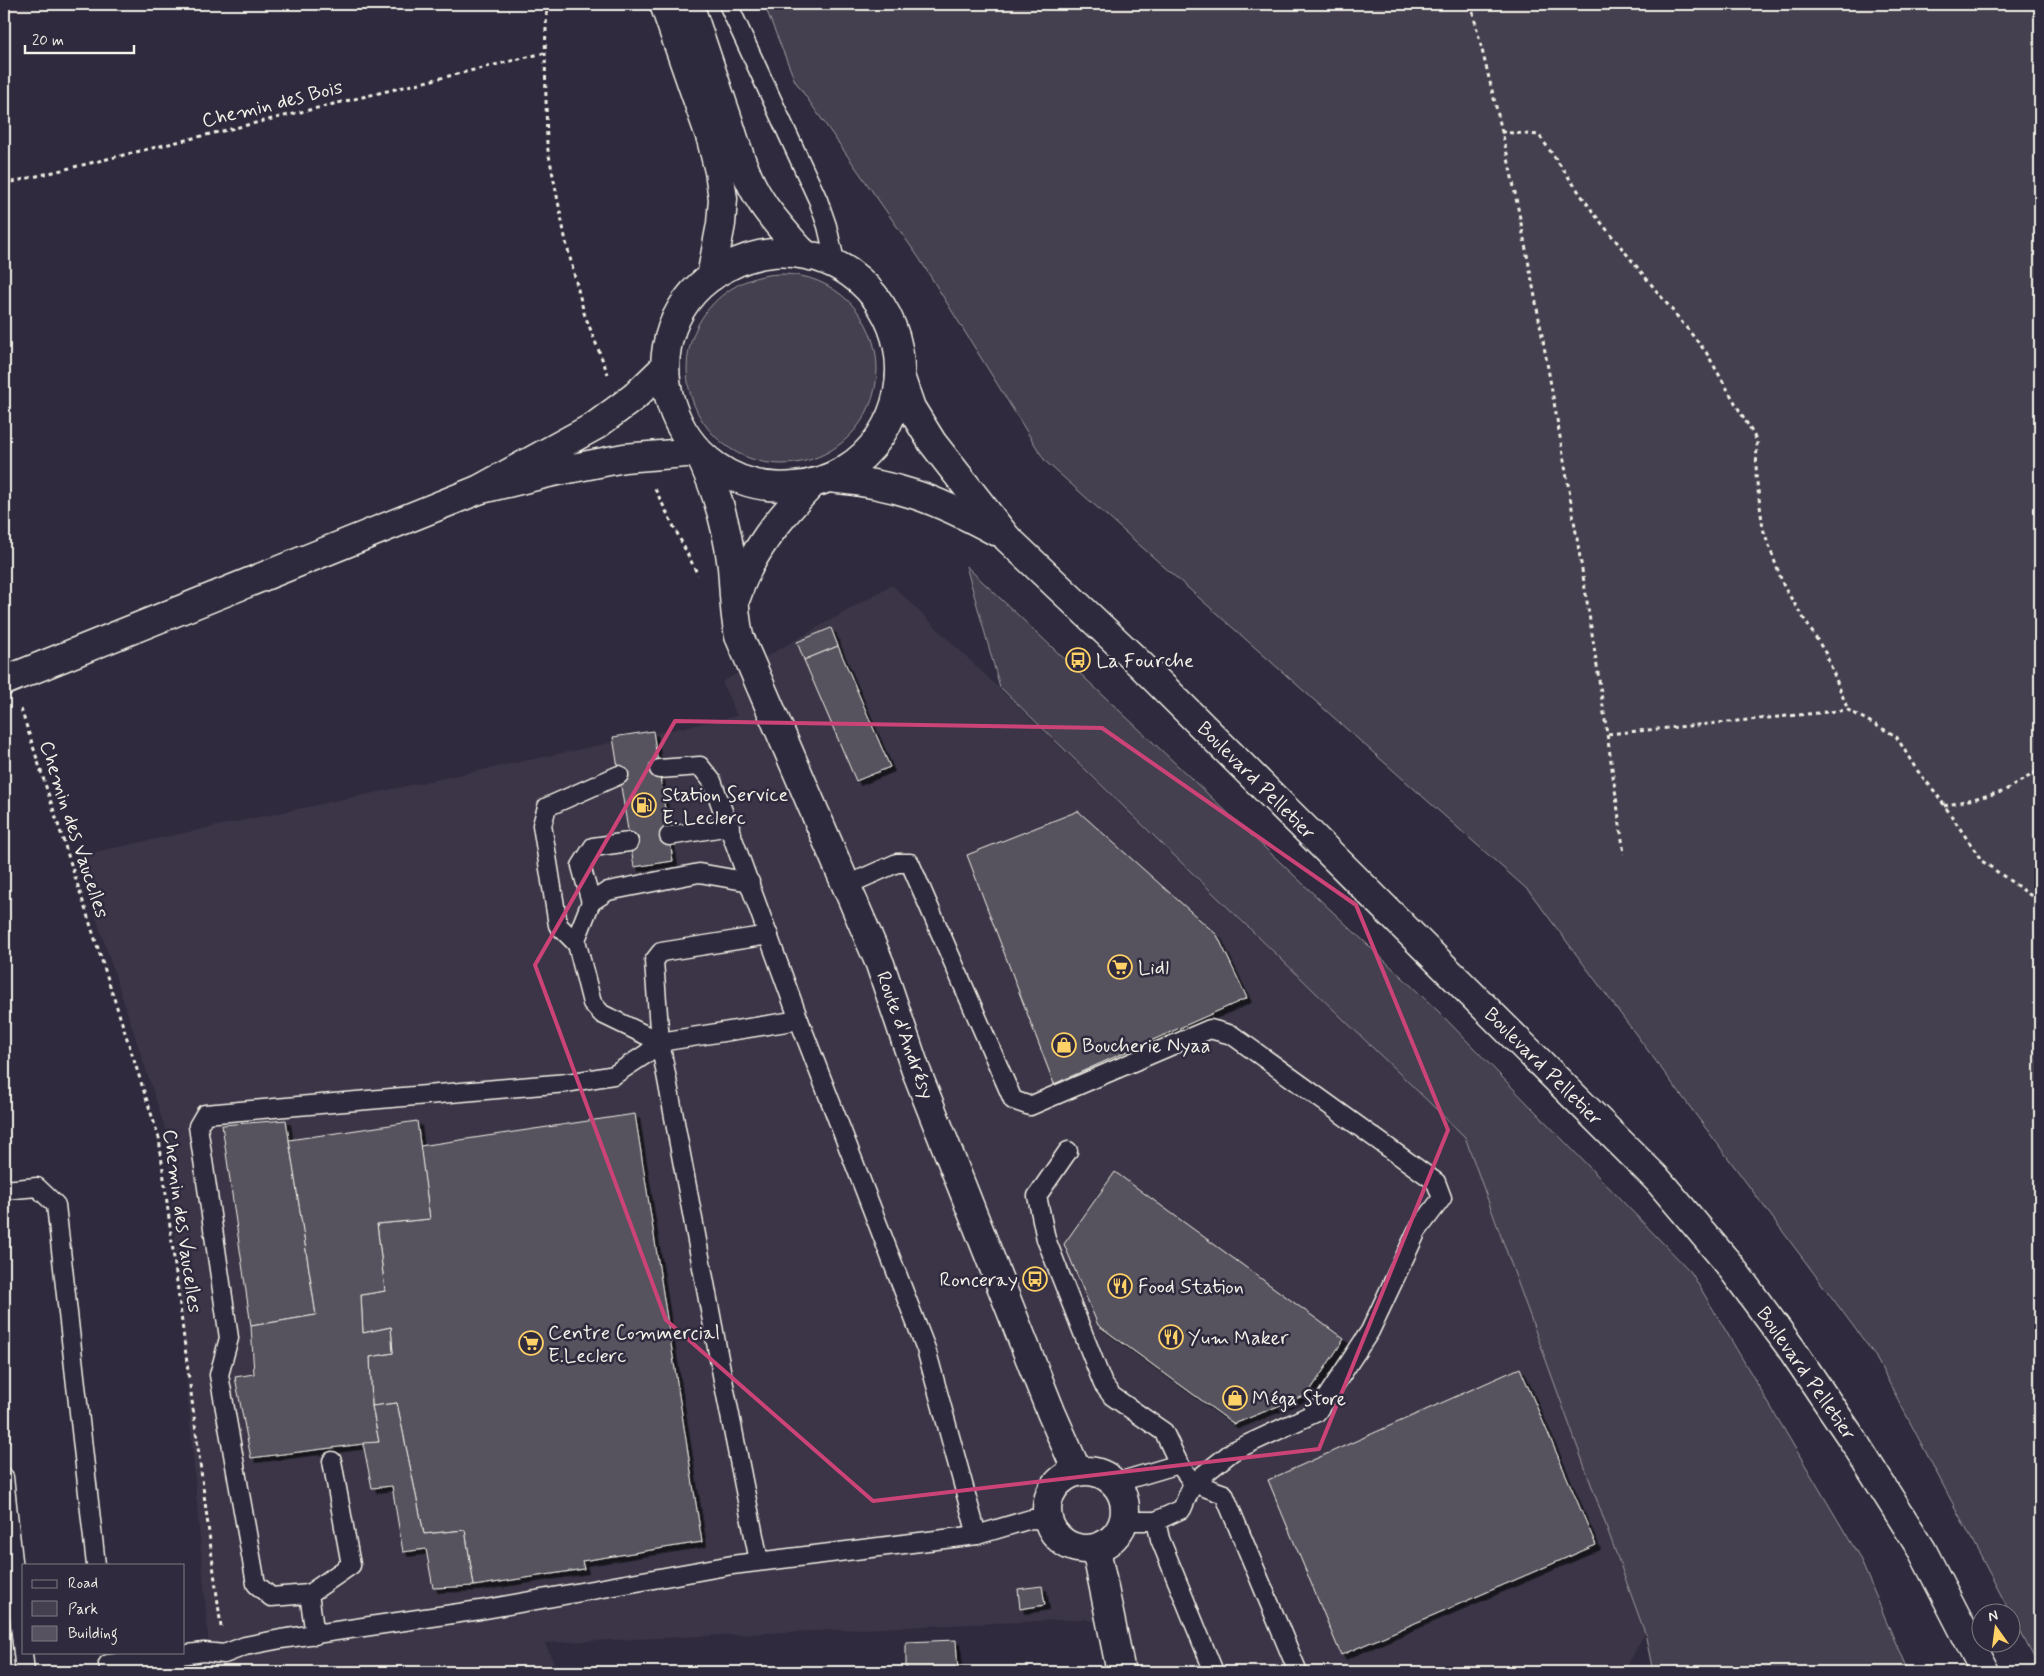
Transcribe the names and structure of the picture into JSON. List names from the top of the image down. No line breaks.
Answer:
{"streets":{"main road":["Boulevard Pelletier","Route d'Andrésy"],"path":["Chemin des Bois","Chemin des Vaucelles"]},"crossings":[["Boulevard Pelletier","Route d'Andrésy"]],"places":{"bus stop":["La Fourche","Ronceray"],"fuel station":["Station Service E. Leclerc"],"supermarket":["Lidl","Centre Commercial E.Leclerc"],"shop":["Boucherie Nyaa","Méga Store"],"restaurant":["Food Station","Yum Maker"]},"legend":["Road","Park","Building"],"scale_bar":"20 m","north":"top"}
